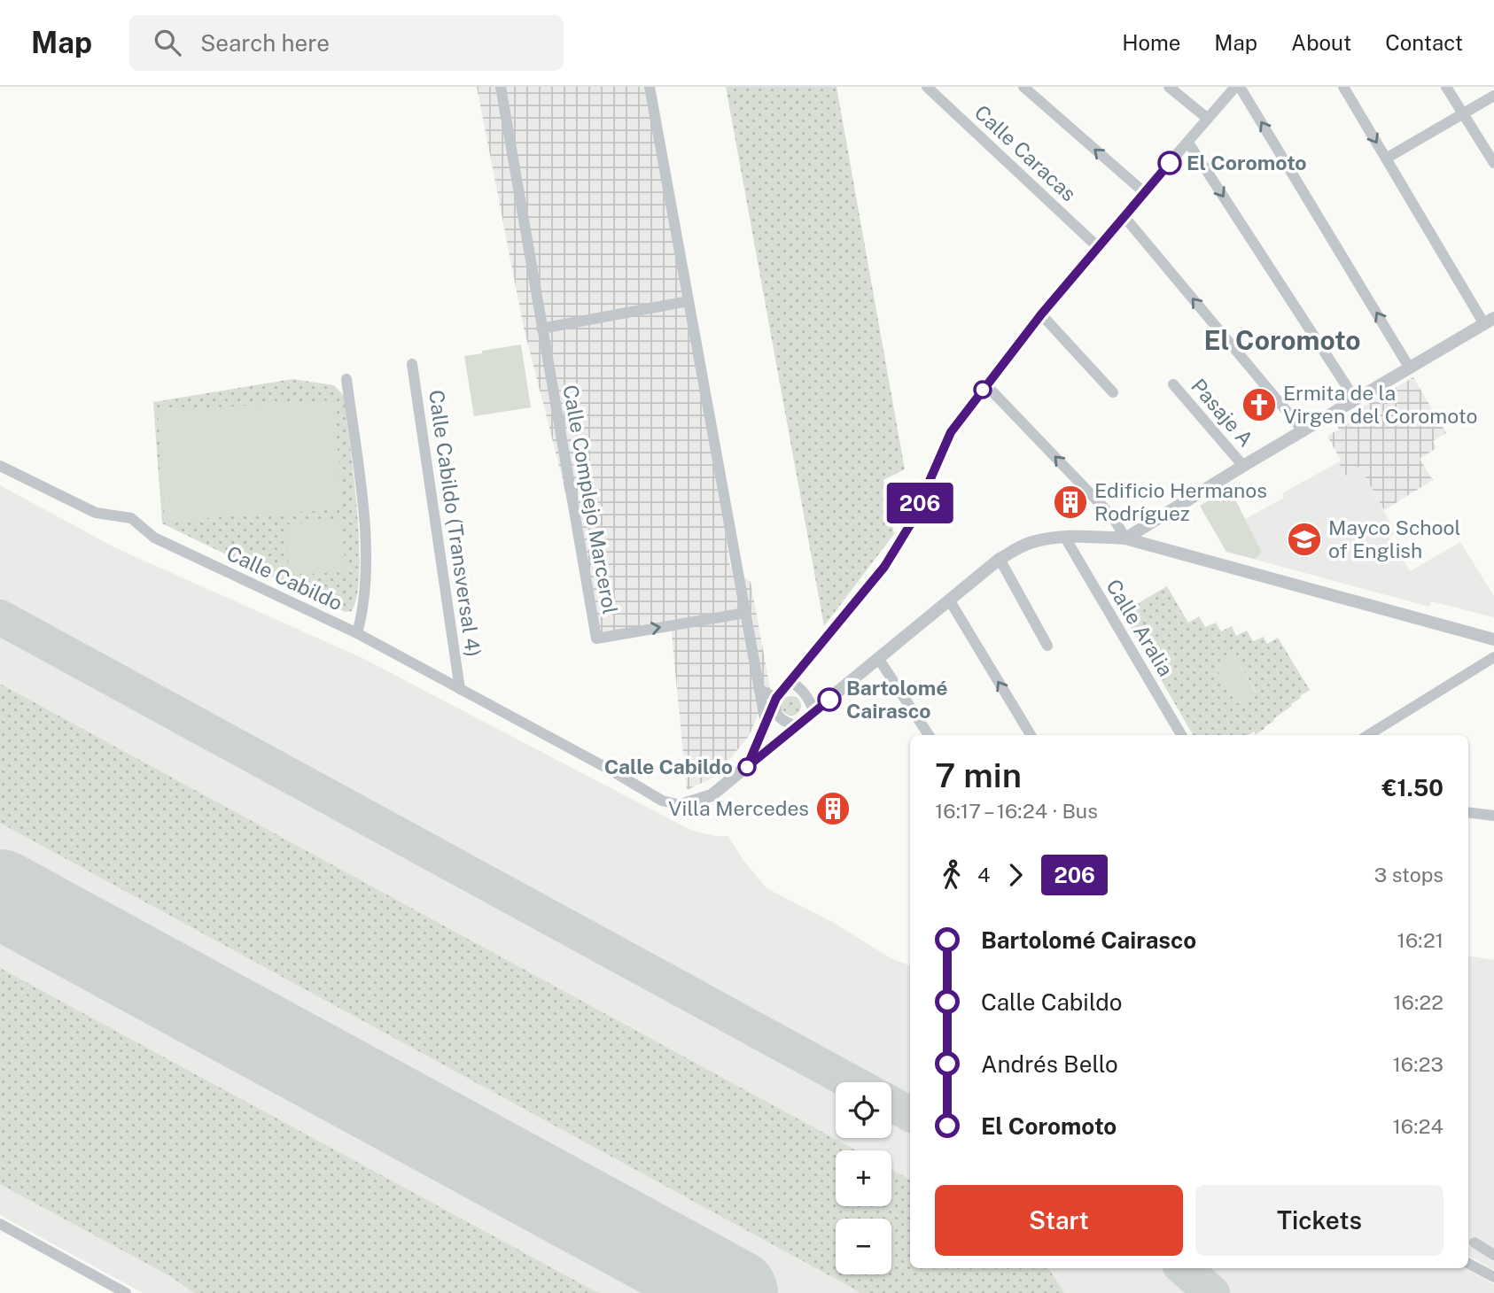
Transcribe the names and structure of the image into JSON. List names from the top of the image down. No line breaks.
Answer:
{"streets":{"street":["Calle Caracas","Pasaje A","Calle Complejo Marcerol","Calle Cabildo (Transversal 4)","Calle Cabildo","Calle Aralia"]},"crossings":[["Calle Cabildo (Transversal 4)","Calle Cabildo"]],"districts":["El Coromoto"],"places":{"other":["El Coromoto","Bartolomé Cairasco","Calle Cabildo"],"church":["Ermita de la Virgen del Coromoto"],"building":["Edificio Hermanos Rodríguez","Villa Mercedes"],"school or university":["Mayco School of English"]},"lines":["bus line 206"],"page":{"header":"Map","search":"Search here","nav":["Home","Map","About","Contact"],"on_map":"206","heading":["7 min","16:17 – 16:24 · Bus","€1.50"],"legs":["4","206","3 stops"],"list":[{"name":"Bartolomé Cairasco","value":"16:21"},{"name":"Calle Cabildo","value":"16:22"},{"name":"Andrés Bello","value":"16:23"},{"name":"El Coromoto","value":"16:24"}],"map_buttons":["+","−"],"buttons":["Start","Tickets"]}}
